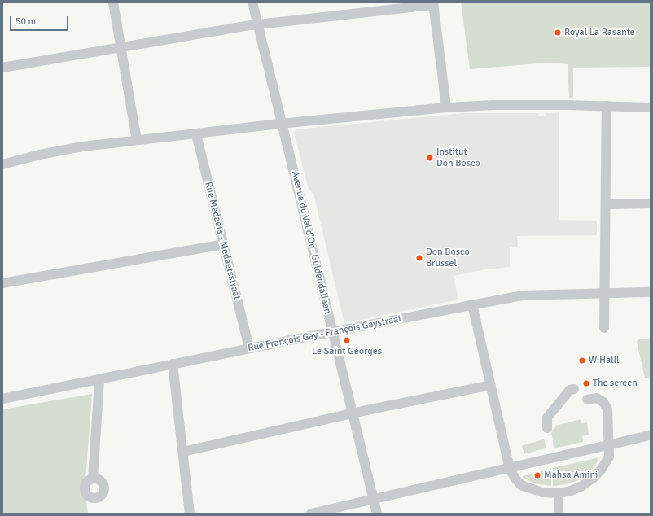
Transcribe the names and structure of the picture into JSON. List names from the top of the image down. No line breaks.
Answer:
{"streets":{"street":["Rue Medaets - Medaetsstraat","Avenue du Val d'Or - Guldendallaan","Rue François Gay - François Gaystraat"]},"crossings":[["Rue Medaets - Medaetsstraat","Rue François Gay - François Gaystraat"],["Avenue du Val d'Or - Guldendallaan","Rue François Gay - François Gaystraat"]],"places":["Royal La Rasante","Institut Don Bosco","Don Bosco Brussel","Le Saint Georges","W:Halll","The screen","Mahsa Amini"],"scale_bar":"50 m"}
